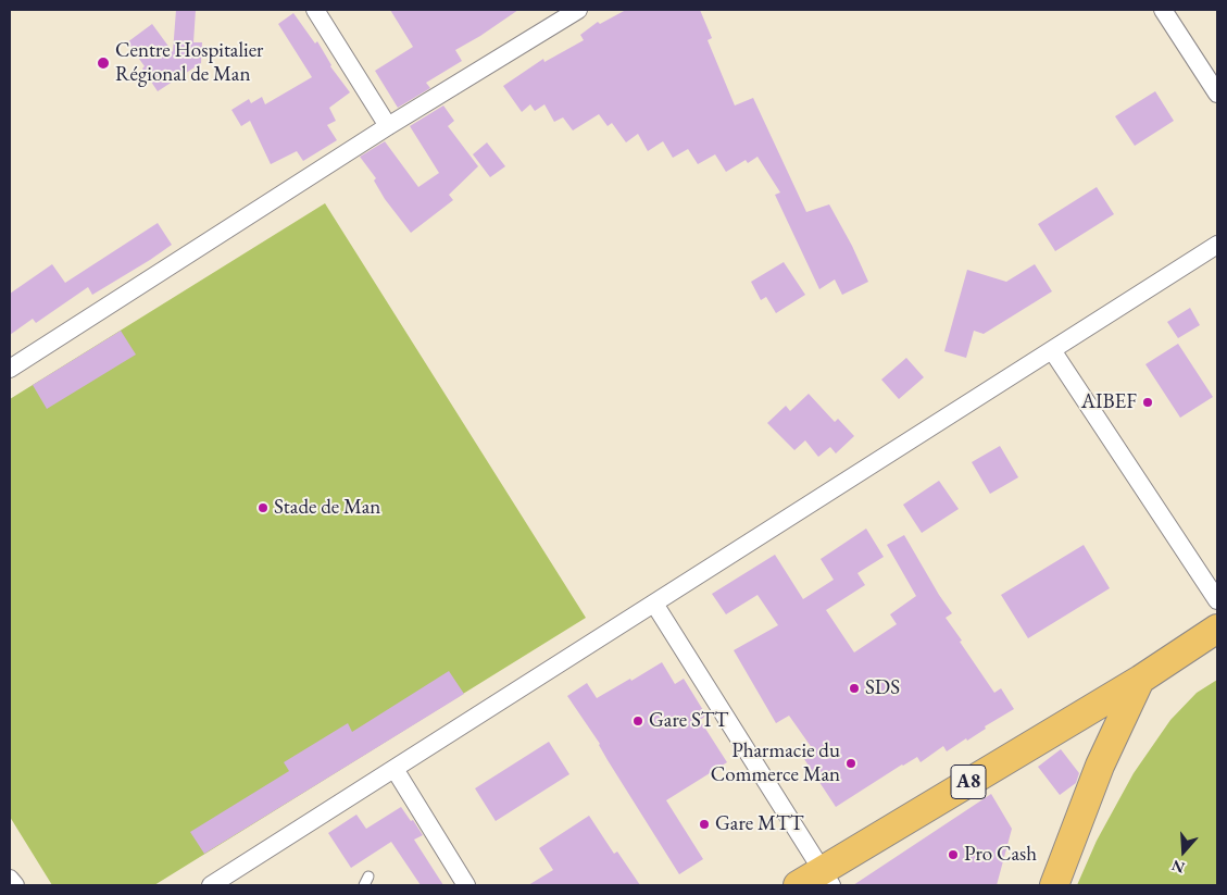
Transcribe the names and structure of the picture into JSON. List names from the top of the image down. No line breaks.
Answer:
{"streets":{"main road":["A8"]},"places":["Centre Hospitalier Régional de Man","AIBEF","Stade de Man","SDS","Gare STT","Pharmacie du Commerce Man","Gare MTT","Pro Cash"],"north":"bottom"}
